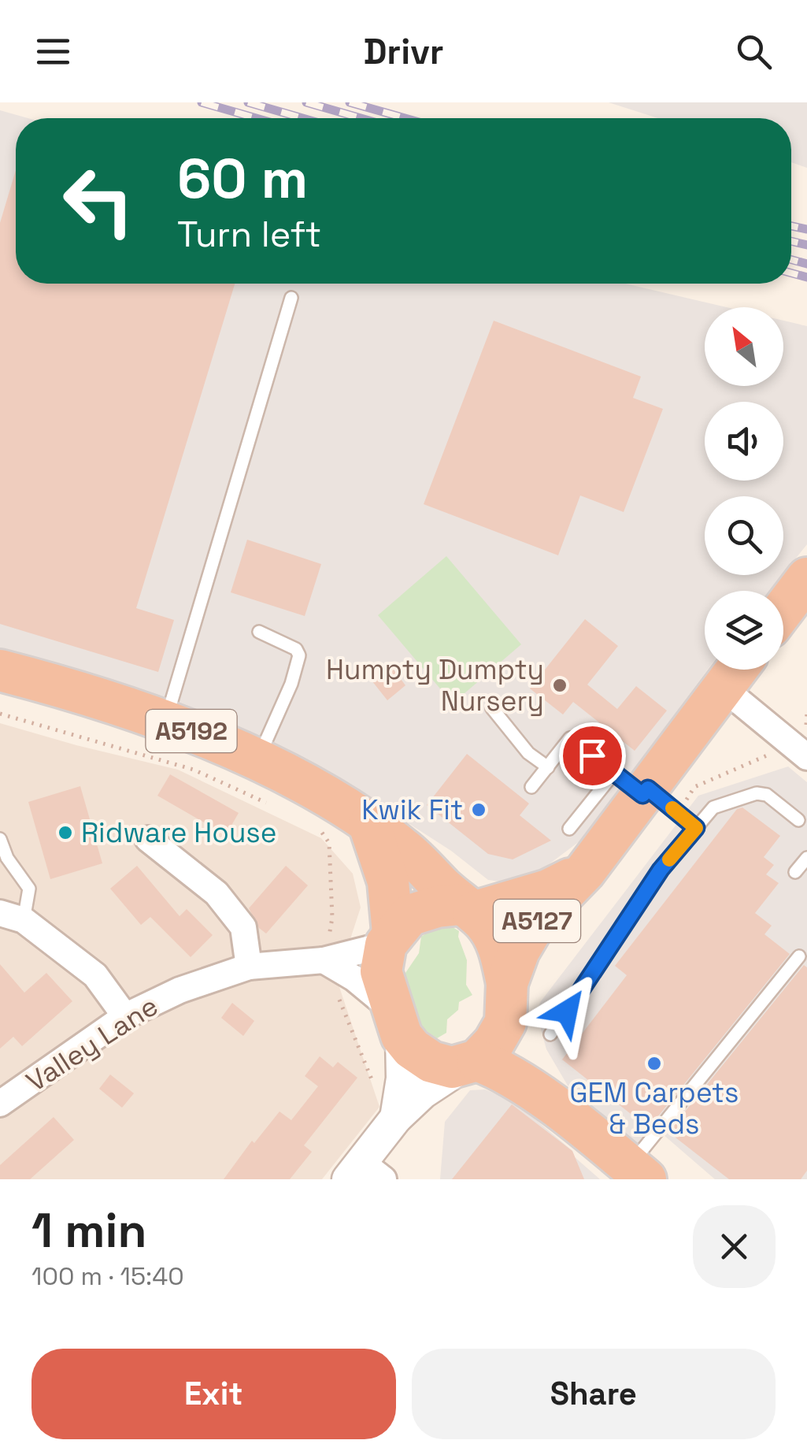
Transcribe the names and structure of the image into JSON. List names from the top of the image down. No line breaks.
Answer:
{"streets":{"highway":["A5192","A5127"],"street":["Valley Lane"]},"crossings":[["A5192","A5127"],["A5192","Valley Lane"],["A5127","Valley Lane"]],"places":["Humpty Dumpty Nursery","Kwik Fit","Ridware House","GEM Carpets & Beds"],"north":"top left","page":{"header":"Drivr","turn":["60 m","Turn left"],"heading":["1 min","100 m · 15:40"],"buttons":["Exit","Share"]}}
